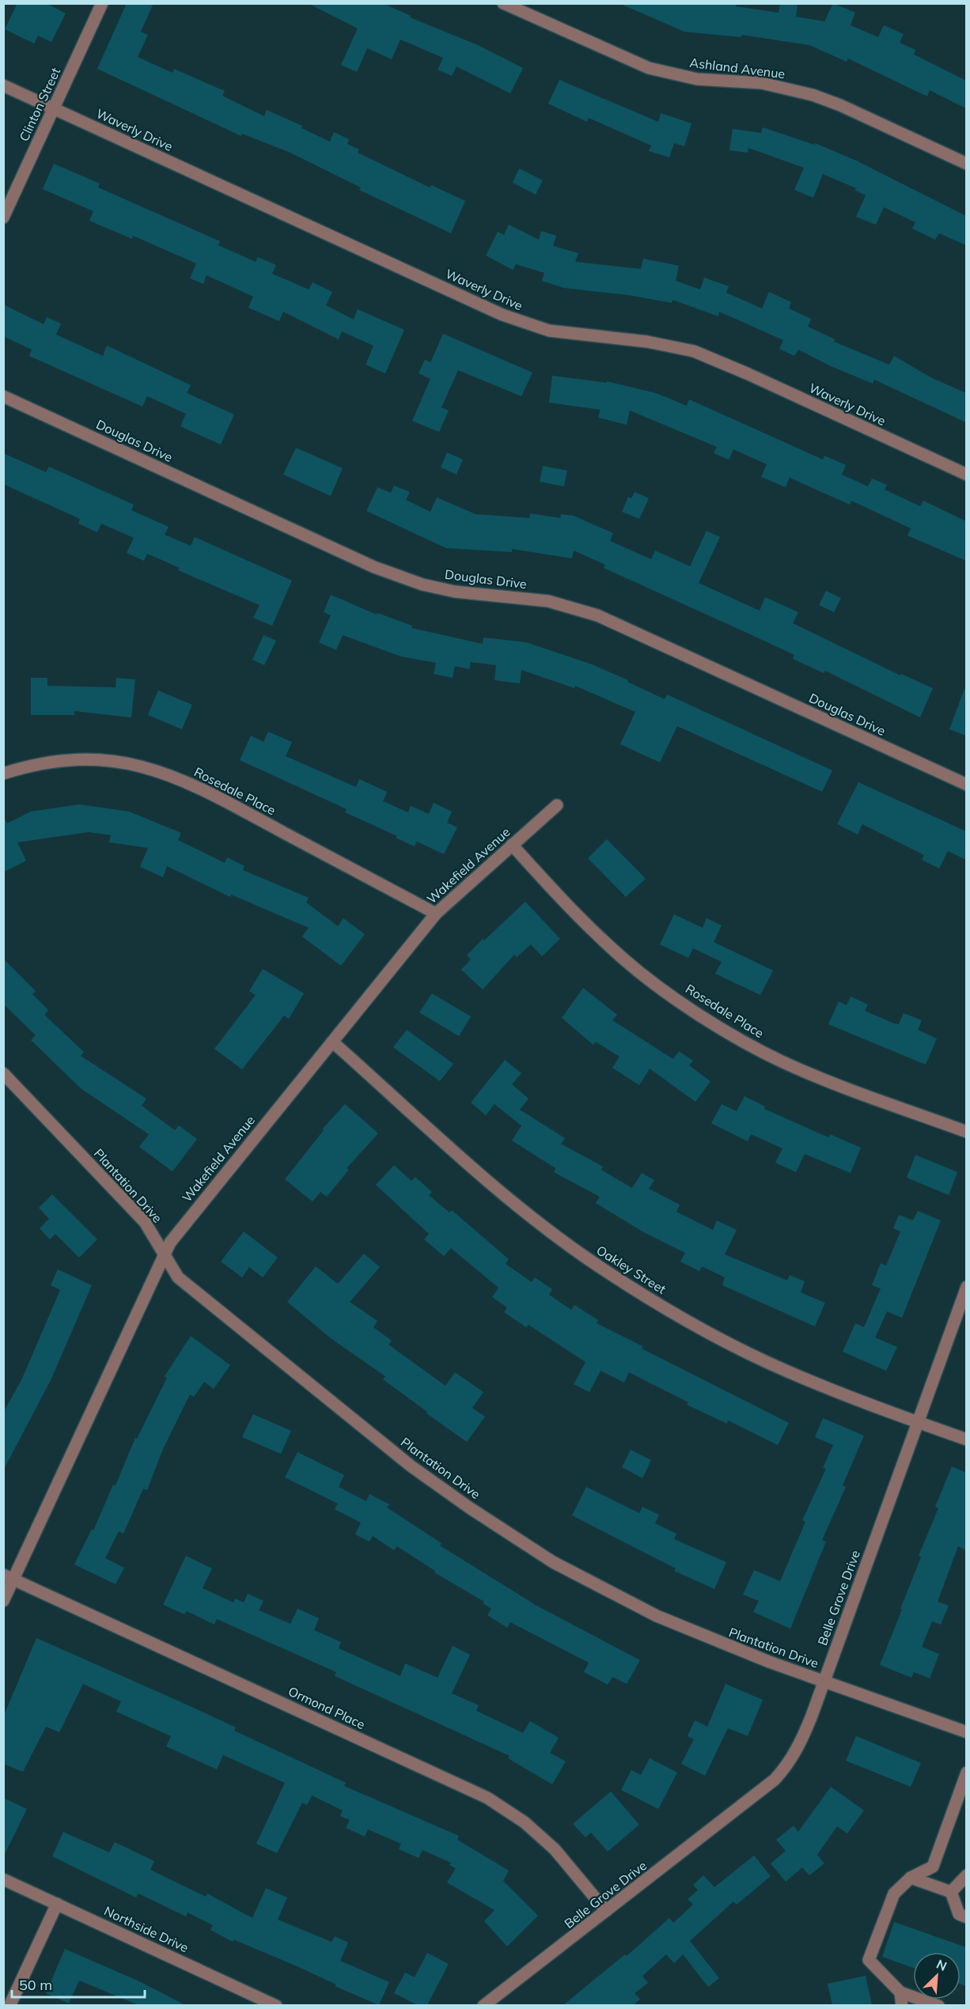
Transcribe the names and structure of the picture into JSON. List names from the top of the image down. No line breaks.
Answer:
{"streets":{"street":["Ashland Avenue","Clinton Street","Waverly Drive","Douglas Drive","Rosedale Place","Wakefield Avenue","Plantation Drive","Oakley Street","Belle Grove Drive","Ormond Place","Northside Drive"]},"crossings":[["Clinton Street","Waverly Drive"],["Rosedale Place","Wakefield Avenue"],["Wakefield Avenue","Plantation Drive"],["Wakefield Avenue","Oakley Street"],["Wakefield Avenue","Ormond Place"],["Plantation Drive","Belle Grove Drive"],["Oakley Street","Belle Grove Drive"],["Belle Grove Drive","Ormond Place"]],"scale_bar":"50 m","north":"top right"}
